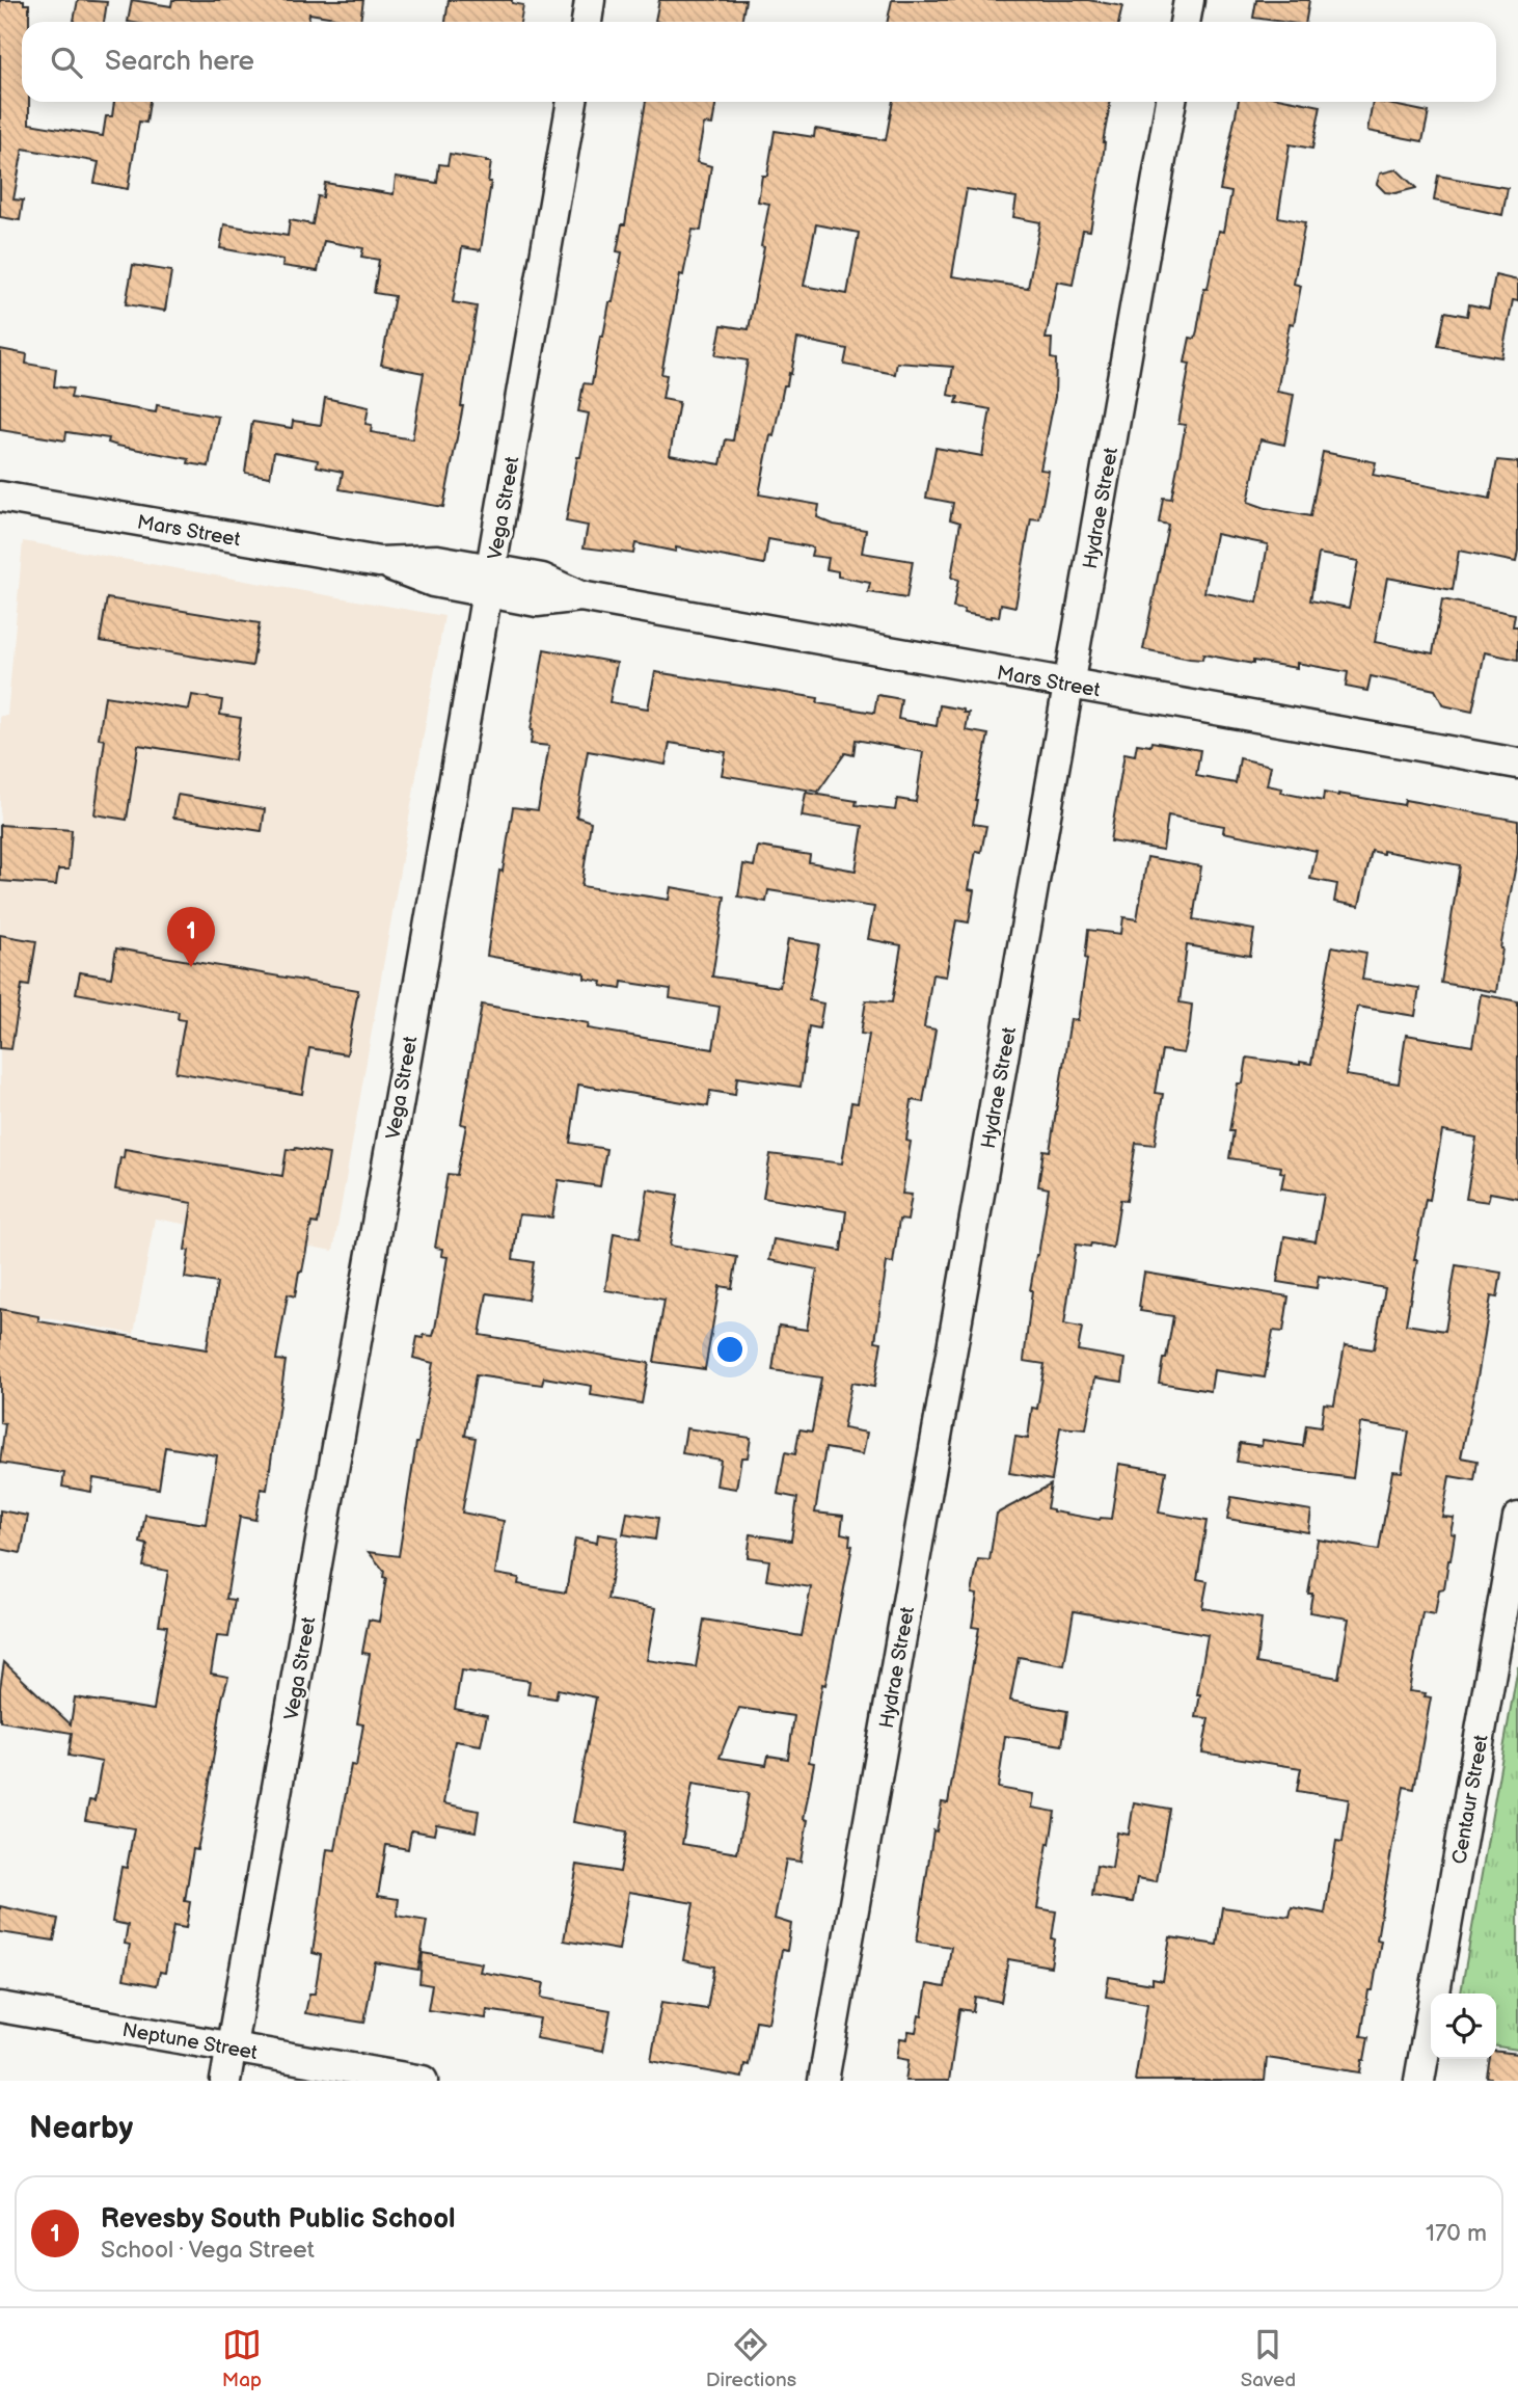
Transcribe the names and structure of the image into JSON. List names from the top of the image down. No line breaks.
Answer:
{"streets":{"street":["Vega Street","Hydrae Street","Mars Street","Centaur Street","Neptune Street"]},"crossings":[["Vega Street","Mars Street"],["Vega Street","Neptune Street"],["Hydrae Street","Mars Street"]],"page":{"search":"Search here","pins":"1","heading":"Nearby","list":[{"mark":"1","name":"Revesby South Public School","note":"School · Vega Street","value":"170 m"}],"nav":["Map","Directions","Saved"]}}
